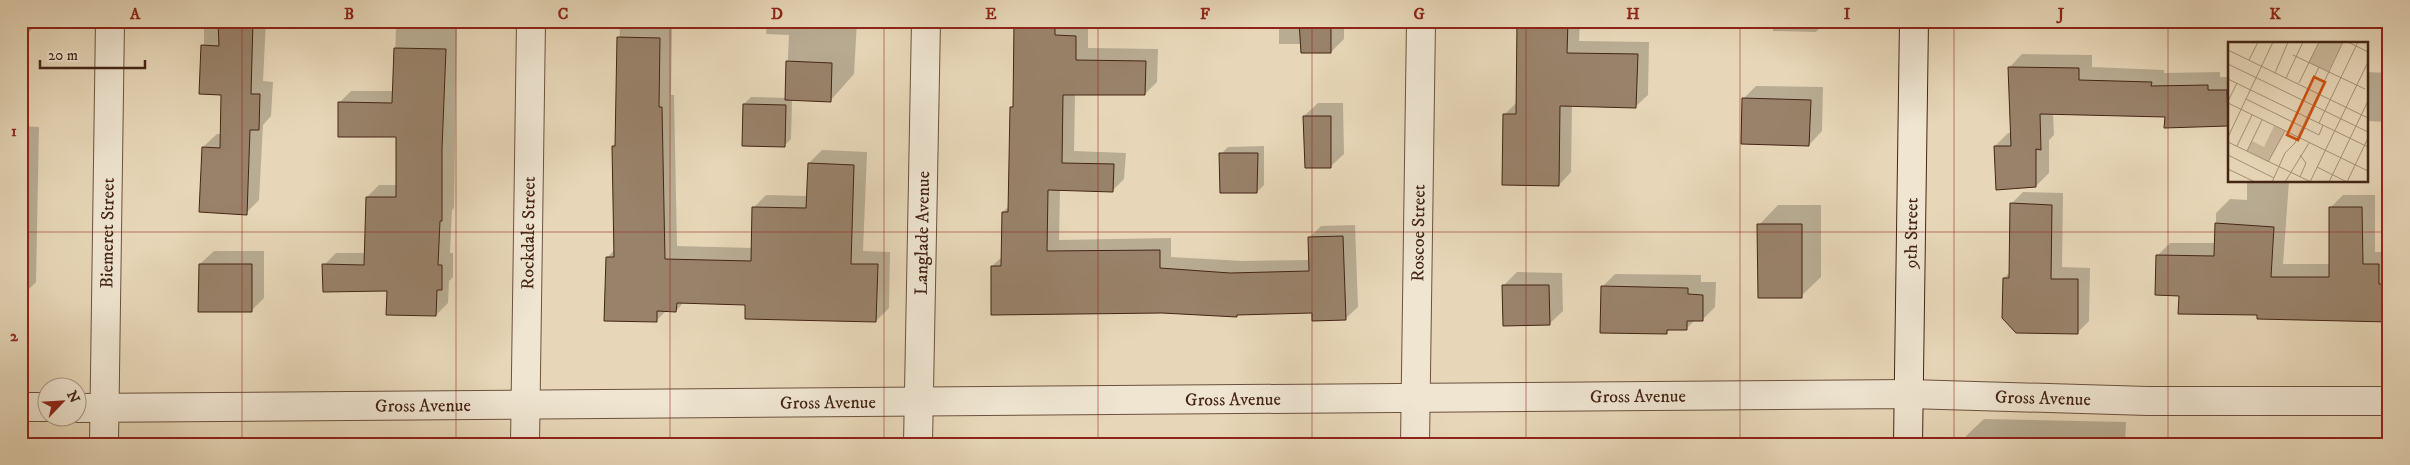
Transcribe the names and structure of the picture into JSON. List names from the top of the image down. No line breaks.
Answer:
{"streets":{"street":["Biemeret Street","Rockdale Street","Langlade Avenue","Roscoe Street","9th Street","Gross Avenue"]},"crossings":[["Biemeret Street","Gross Avenue"],["Rockdale Street","Gross Avenue"],["Langlade Avenue","Gross Avenue"],["Roscoe Street","Gross Avenue"],["9th Street","Gross Avenue"]],"scale_bar":"20 m","north":"top right","grid":{"columns":["A","B","C","D","E","F","G","H","I","J","K"],"rows":["1","2"]}}
